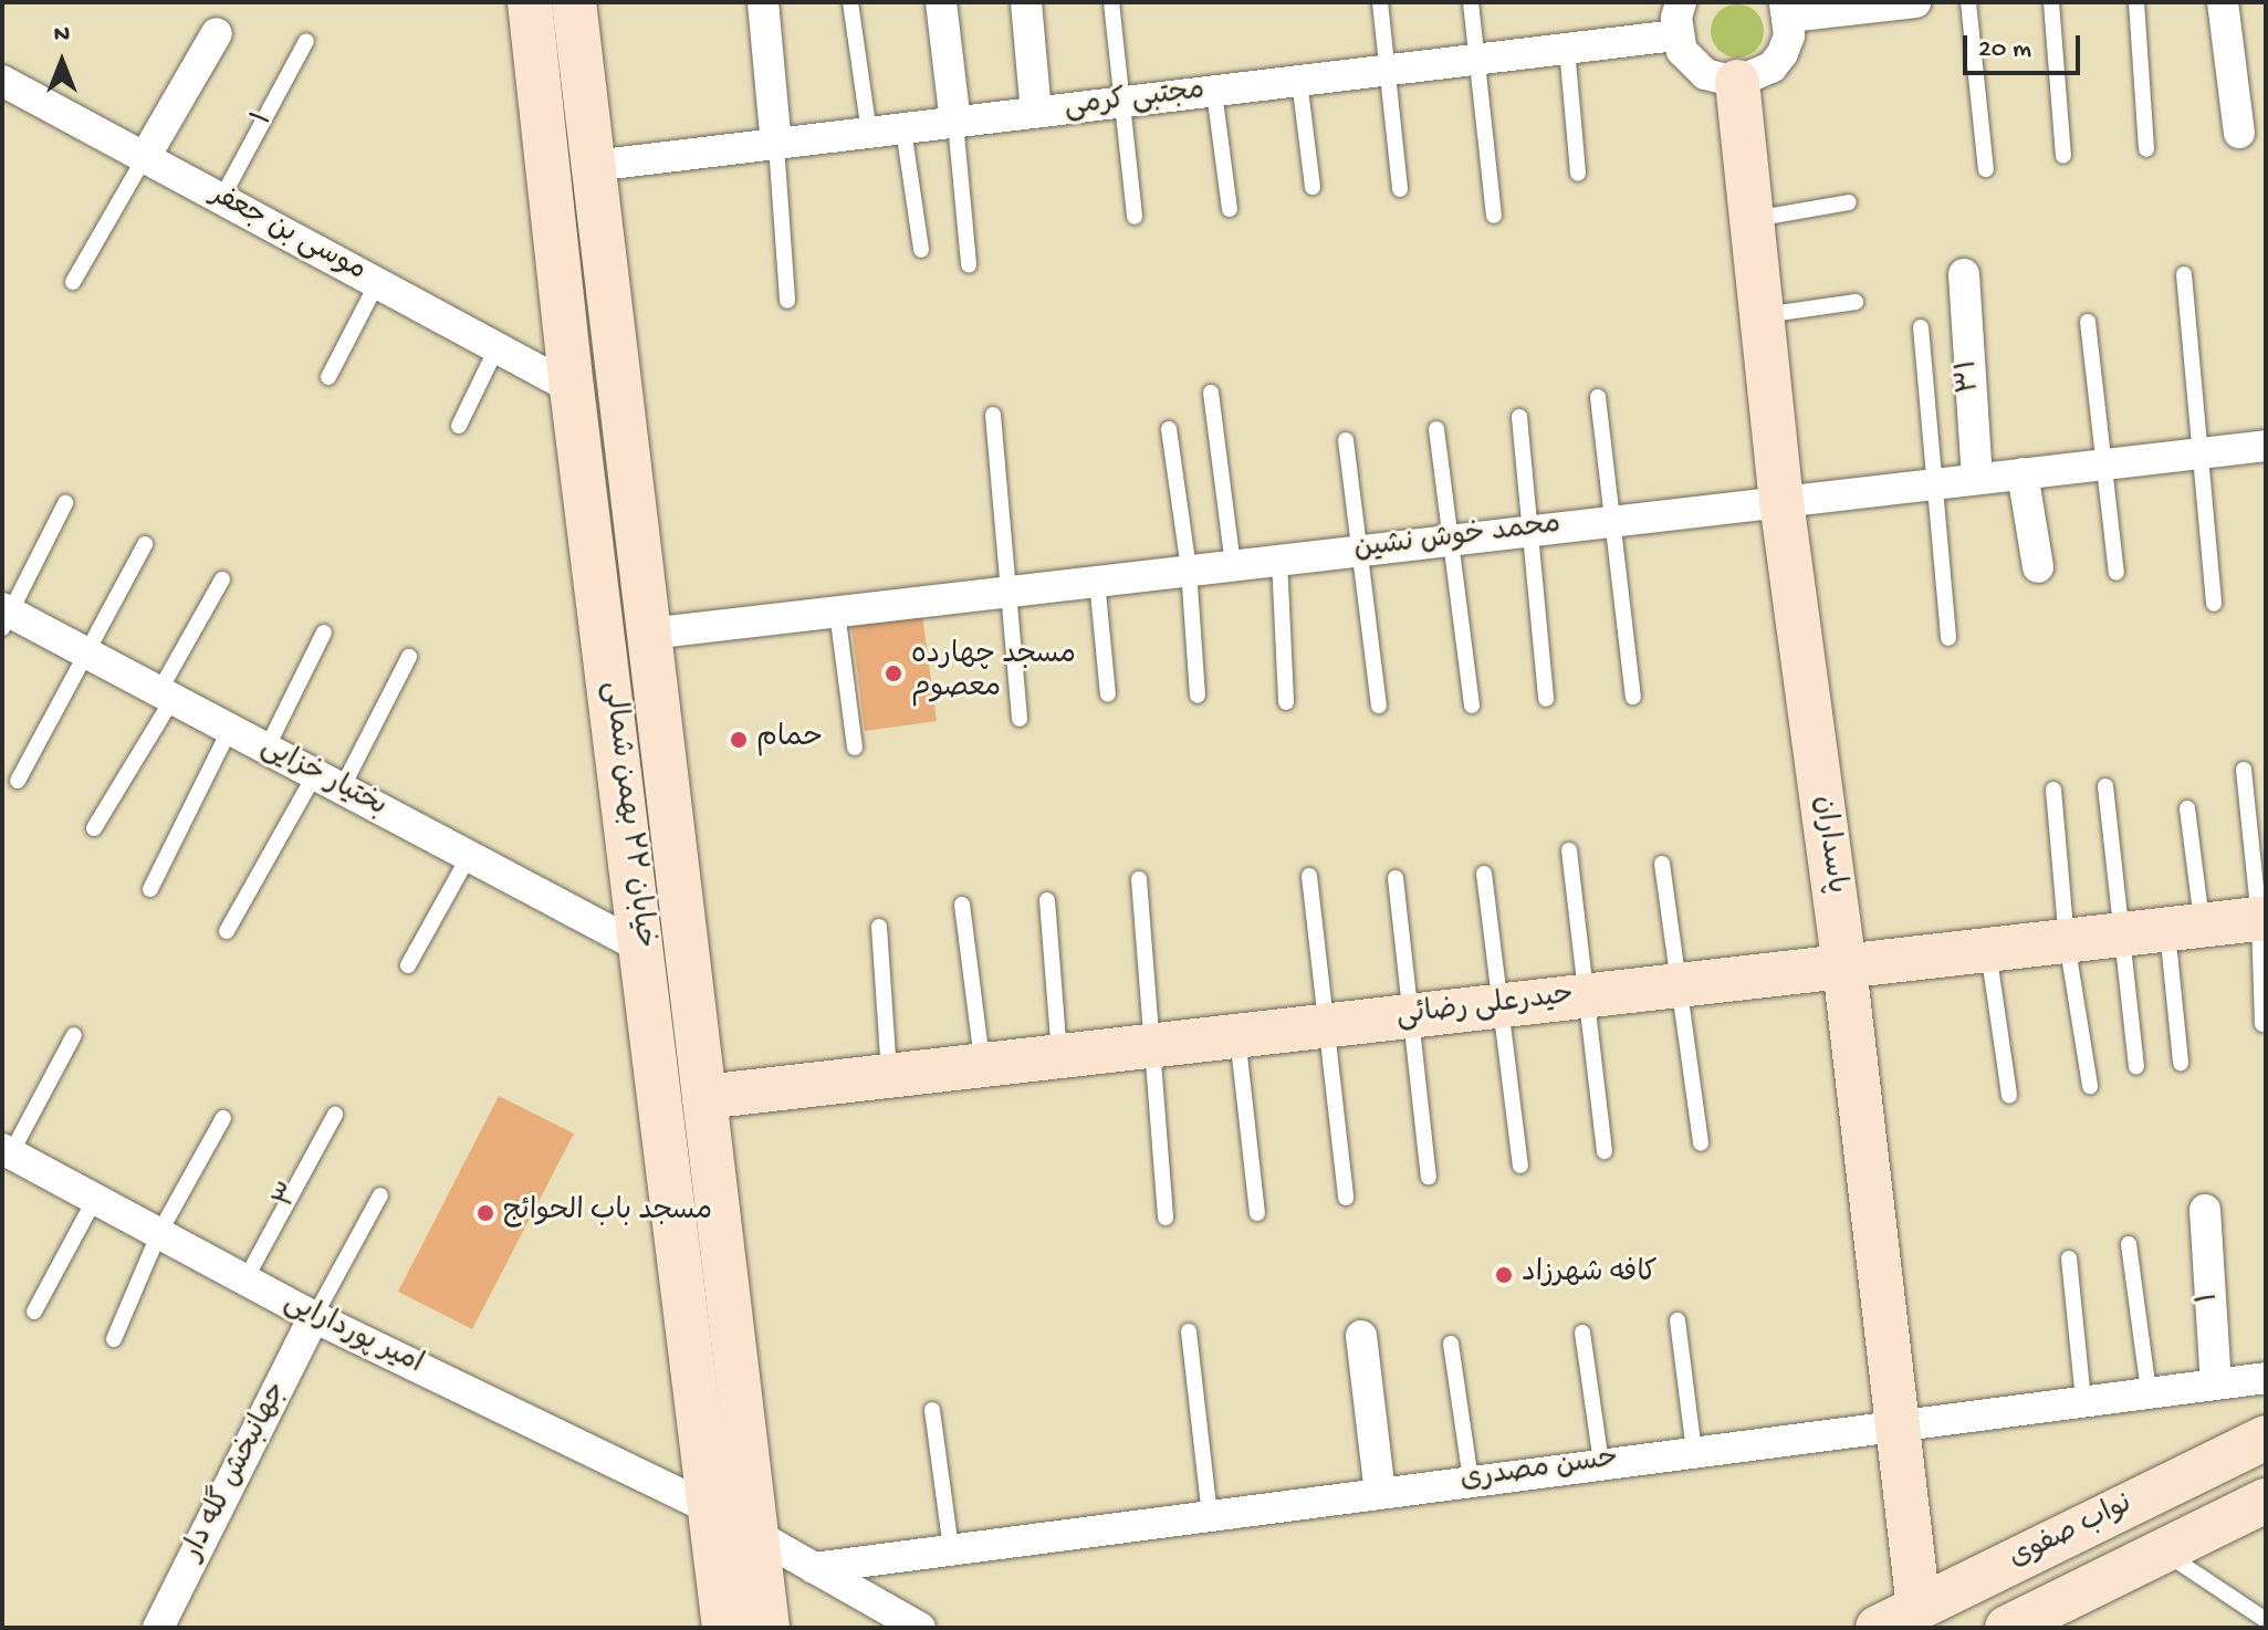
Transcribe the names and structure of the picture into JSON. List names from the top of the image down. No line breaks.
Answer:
{"streets":{"street":["مجتبی کرمی","۱","موسی بن جعفر","۳۱","محمد خوش نشین","بختیار خزایی","خیابان ۲۲ بهمن شمالی","پاسداران","حیدرعلی رضائی","امیر پوردارایی","حسن مصدری","جهانبخش گله دار","نواب صفوی"],"lane":["۳"]},"crossings":[["مجتبی کرمی","خیابان ۲۲ بهمن شمالی"],["۱","موسی بن جعفر"],["۱","حسن مصدری"],["موسی بن جعفر","خیابان ۲۲ بهمن شمالی"],["۳۱","محمد خوش نشین"],["محمد خوش نشین","خیابان ۲۲ بهمن شمالی"],["محمد خوش نشین","پاسداران"],["بختیار خزایی","خیابان ۲۲ بهمن شمالی"],["خیابان ۲۲ بهمن شمالی","حیدرعلی رضائی"],["خیابان ۲۲ بهمن شمالی","امیر پوردارایی"],["پاسداران","حیدرعلی رضائی"],["پاسداران","حسن مصدری"],["پاسداران","نواب صفوی"],["۳","امیر پوردارایی"],["امیر پوردارایی","جهانبخش گله دار"]],"places":["مسجد چهارده معصوم","حمام","مسجد باب الحوائج","کافه شهرزاد"],"scale_bar":"20 m","north":"top"}
